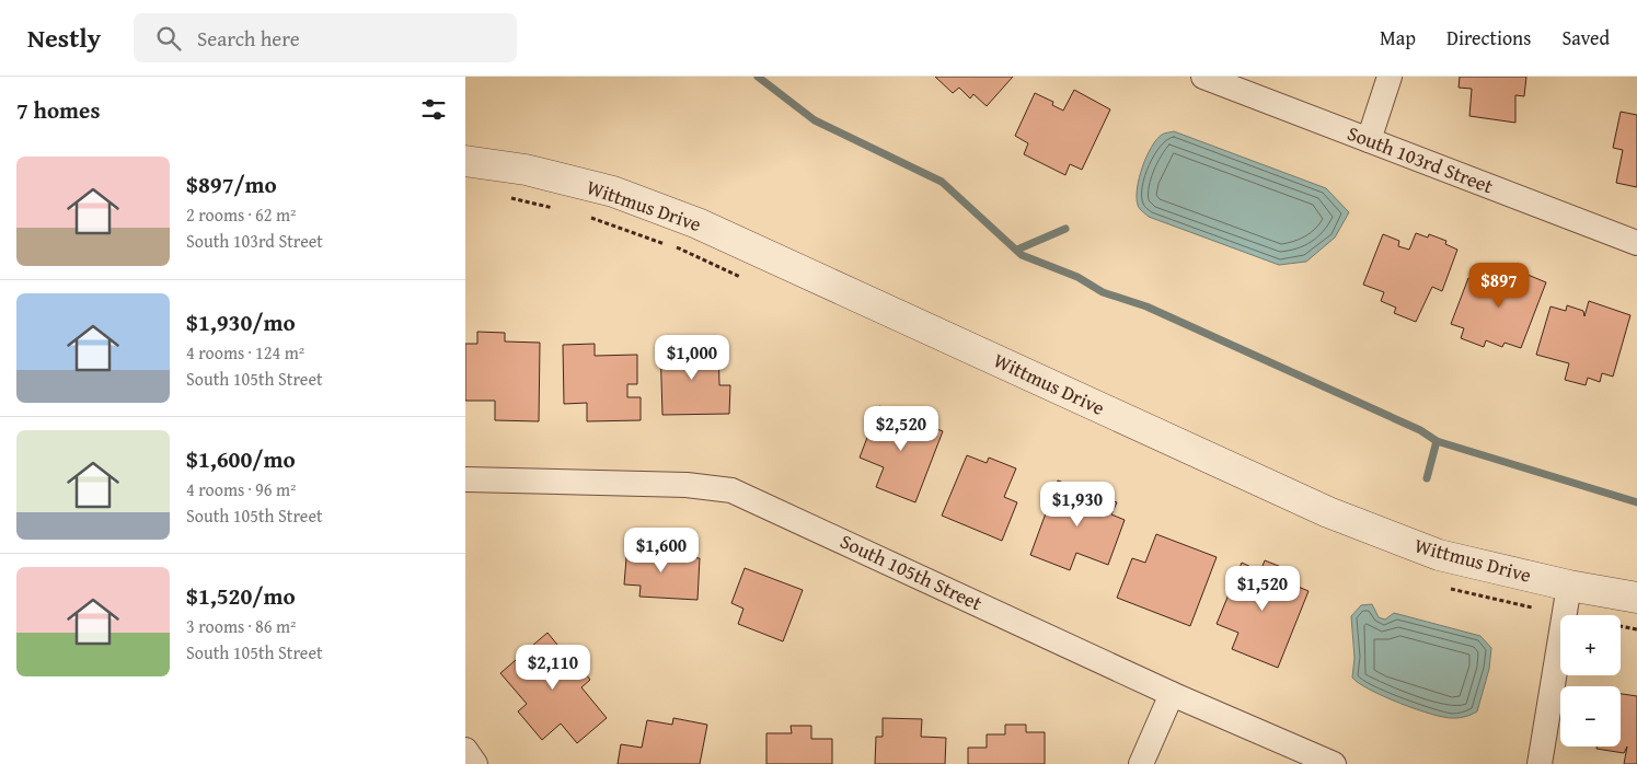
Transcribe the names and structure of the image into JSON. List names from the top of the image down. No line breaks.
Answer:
{"streets":{"street":["South 103rd Street","Wittmus Drive","South 105th Street"]},"page":{"header":"Nestly","search":"Search here","nav":["Map","Directions","Saved"],"heading":"7 homes","list":[{"name":"$897/mo","note":"2 rooms · 62 m² · South 103rd Street"},{"name":"$1,930/mo","note":"4 rooms · 124 m² · South 105th Street"},{"name":"$1,600/mo","note":"4 rooms · 96 m² · South 105th Street"},{"name":"$1,520/mo","note":"3 rooms · 86 m² · South 105th Street"}],"price":["$897","$1,000","$2,520","$1,930","$1,600","$1,520","$2,110"],"map_buttons":["+","−"]}}
